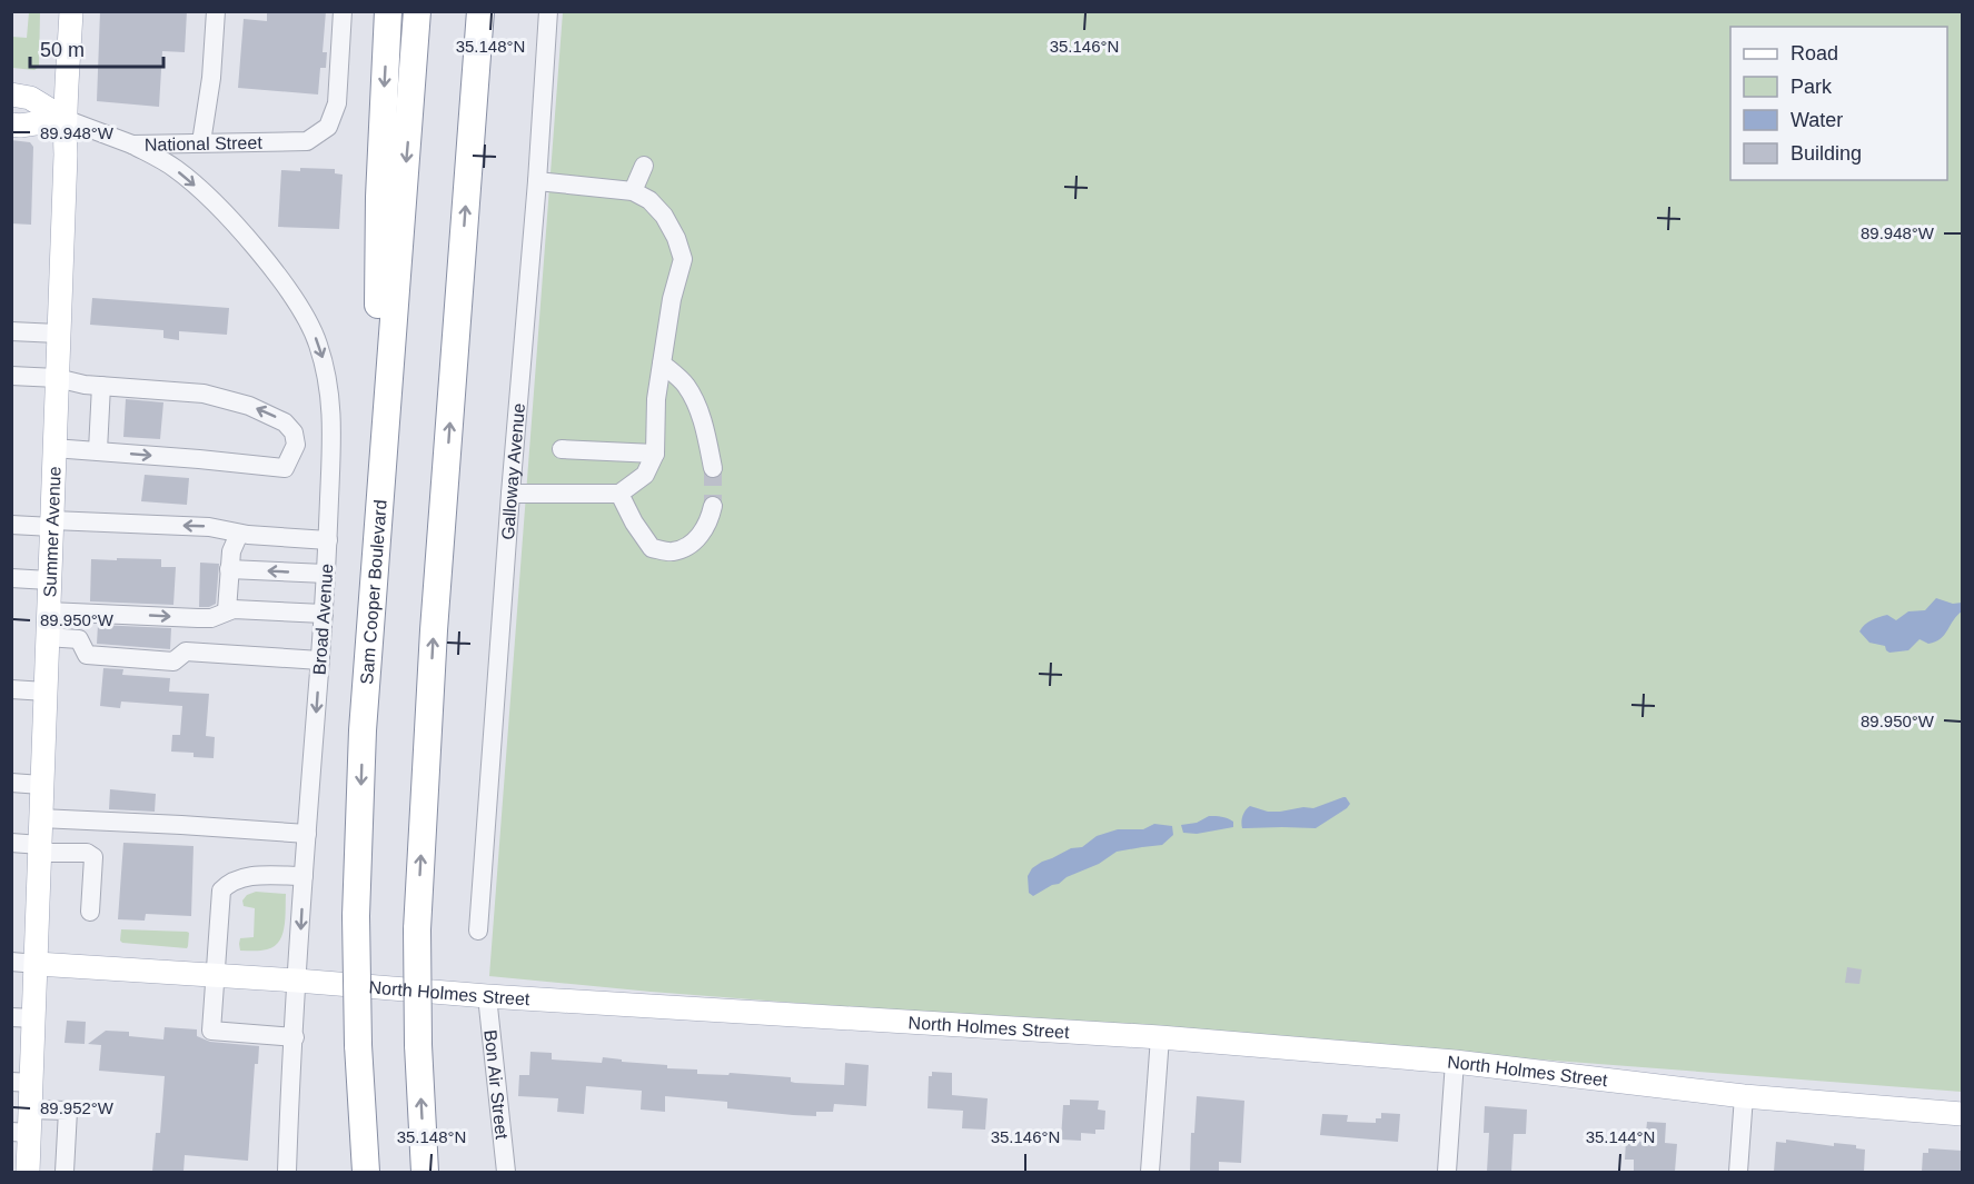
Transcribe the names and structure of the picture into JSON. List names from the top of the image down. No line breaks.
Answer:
{"streets":{"highway":["Sam Cooper Boulevard"],"main road":["National Street","Summer Avenue","North Holmes Street"],"street":["Galloway Avenue","Broad Avenue","Bon Air Street"]},"crossings":[["National Street","Summer Avenue"],["National Street","Broad Avenue"],["Summer Avenue","North Holmes Street"],["Broad Avenue","North Holmes Street"],["North Holmes Street","Bon Air Street"]],"one_way":["Broad Avenue"],"legend":["Road","Park","Water","Building"],"scale_bar":"50 m","coordinates":["35.148°N","35.146°N","89.948°W","89.950°W","89.952°W","35.144°N"]}
